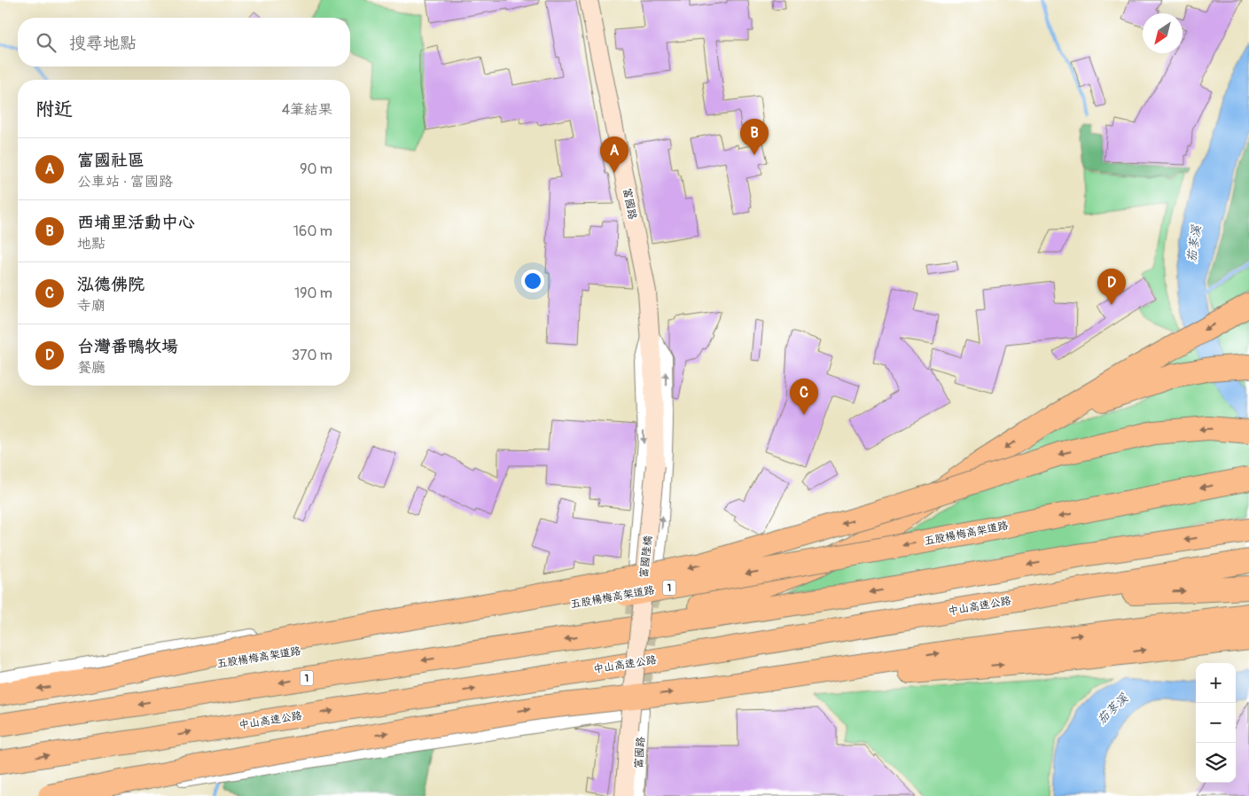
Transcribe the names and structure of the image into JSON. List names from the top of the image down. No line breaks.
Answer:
{"streets":{"highway":["五股楊梅高架道路","1","中山高速公路"],"street":["富國路","富國陸橋"]},"crossings":[["富國路","富國陸橋"]],"water":["茄苳溪"],"north":"bottom left","page":{"search":"搜尋地點","heading":["附近","4筆結果"],"pins":["B","A","D","C"],"list":[{"mark":"A","name":"富國社區","note":"公車站 · 富國路","value":"90 m"},{"mark":"B","name":"西埔里活動中心","note":"地點","value":"160 m"},{"mark":"C","name":"泓德佛院","note":"寺廟","value":"190 m"},{"mark":"D","name":"台灣番鴨牧場","note":"餐廳","value":"370 m"}],"map_buttons":["+","−"]}}
